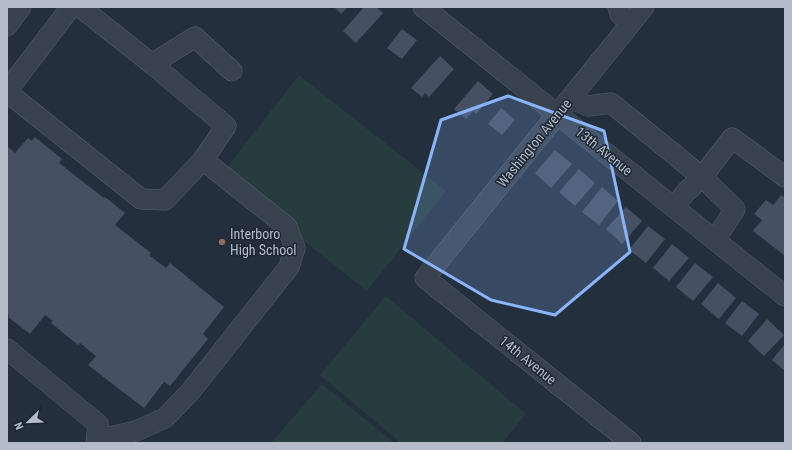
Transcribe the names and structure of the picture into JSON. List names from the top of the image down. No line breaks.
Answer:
{"streets":{"street":["Washington Avenue","13th Avenue","14th Avenue"]},"crossings":[["Washington Avenue","13th Avenue"],["Washington Avenue","14th Avenue"]],"places":["Interboro High School"],"north":"bottom left"}
